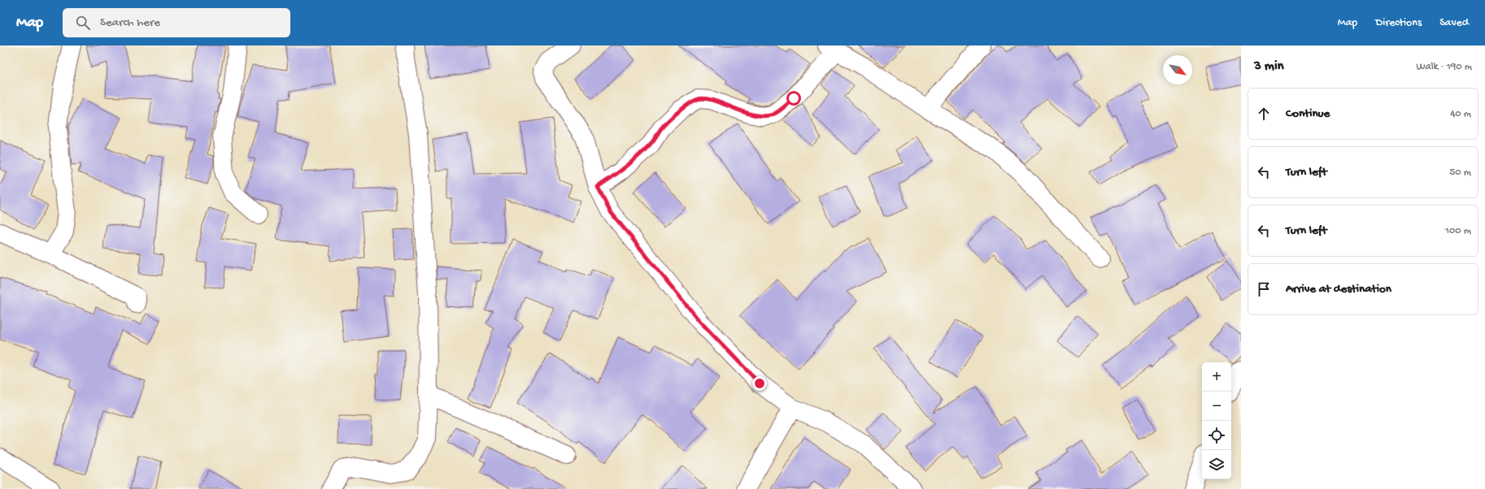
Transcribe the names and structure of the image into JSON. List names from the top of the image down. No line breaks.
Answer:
{"north":"bottom right","page":{"header":"Map","search":"Search here","nav":["Map","Directions","Saved"],"heading":["3 min","Walk · 190 m"],"list":[["Continue","40 m"],["Turn left","50 m"],["Turn left","100 m"],"Arrive at destination"],"map_buttons":["+","−"]}}
